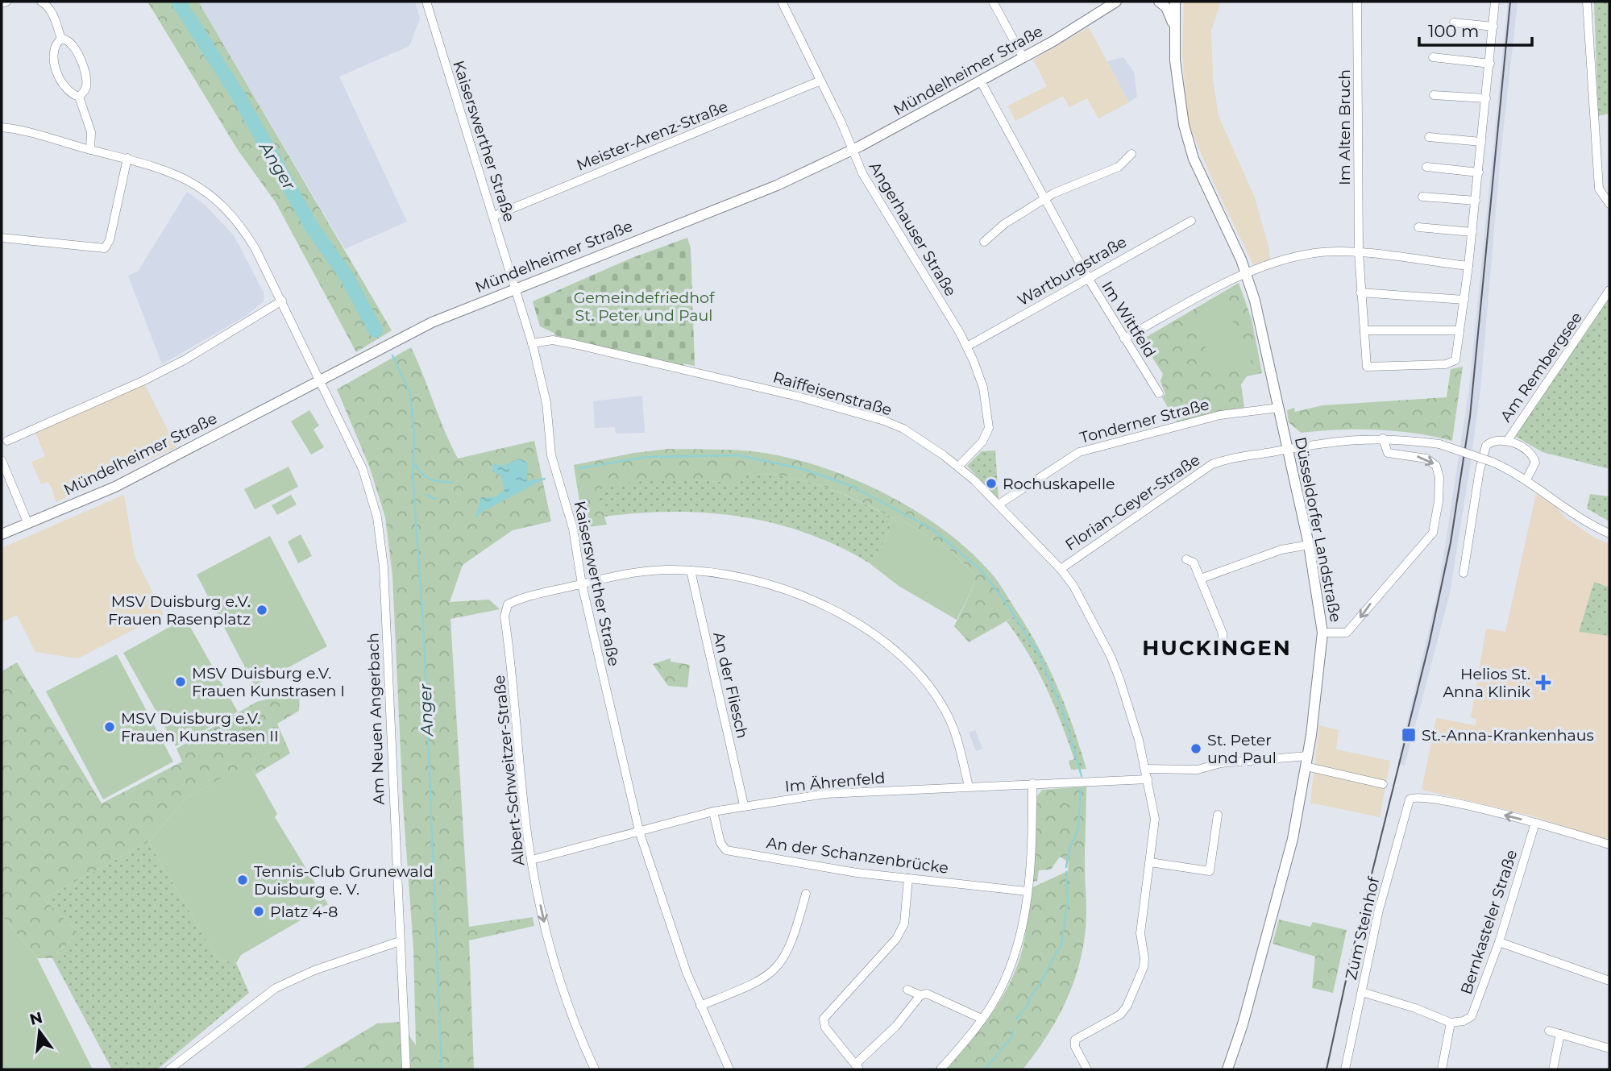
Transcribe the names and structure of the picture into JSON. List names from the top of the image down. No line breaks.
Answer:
{"streets":{"main road":["Mündelheimer Straße","Düsseldorfer Landstraße"],"street":["Im Alten Bruch","Meister-Arenz-Straße","Kaiserswerther Straße","Angerhauser Straße","Wartburgstraße","Im Wittfeld","Am Rembergsee","Raiffeisenstraße","Tonderner Straße","Florian-Geyer-Straße","An der Fliesch","Am Neuen Angerbach","Albert-Schweitzer-Straße","Im Ährenfeld","An der Schanzenbrücke","Bernkasteler Straße","Zum Steinhof"]},"crossings":[["Mündelheimer Straße","Kaiserswerther Straße"],["Mündelheimer Straße","Angerhauser Straße"],["Mündelheimer Straße","Im Wittfeld"],["Mündelheimer Straße","Am Neuen Angerbach"],["Meister-Arenz-Straße","Kaiserswerther Straße"],["Meister-Arenz-Straße","Angerhauser Straße"],["Kaiserswerther Straße","Raiffeisenstraße"],["Kaiserswerther Straße","Albert-Schweitzer-Straße"],["Kaiserswerther Straße","Im Ährenfeld"],["Angerhauser Straße","Wartburgstraße"],["Angerhauser Straße","Raiffeisenstraße"],["Wartburgstraße","Im Wittfeld"],["Am Rembergsee","Florian-Geyer-Straße"],["Raiffeisenstraße","Tonderner Straße"],["Raiffeisenstraße","Florian-Geyer-Straße"],["Raiffeisenstraße","Im Ährenfeld"],["Tonderner Straße","Düsseldorfer Landstraße"],["Florian-Geyer-Straße","Düsseldorfer Landstraße"],["An der Fliesch","Albert-Schweitzer-Straße"],["An der Fliesch","Im Ährenfeld"],["Albert-Schweitzer-Straße","Im Ährenfeld"],["Im Ährenfeld","An der Schanzenbrücke"],["Bernkasteler Straße","Zum Steinhof"]],"districts":["HUCKINGEN"],"water":["Anger"],"parks":["Gemeindefriedhof St. Peter und Paul"],"places":{"other":["Rochuskapelle","MSV Duisburg e.V. Frauen Rasenplatz","MSV Duisburg e.V. Frauen Kunstrasen I","MSV Duisburg e.V. Frauen Kunstrasen II","St. Peter und Paul","Tennis-Club Grunewald Duisburg e. V.","Platz 4-8"],"health":["Helios St. Anna Klinik"],"transit":["St.-Anna-Krankenhaus"]},"scale_bar":"100 m","north":"top"}
